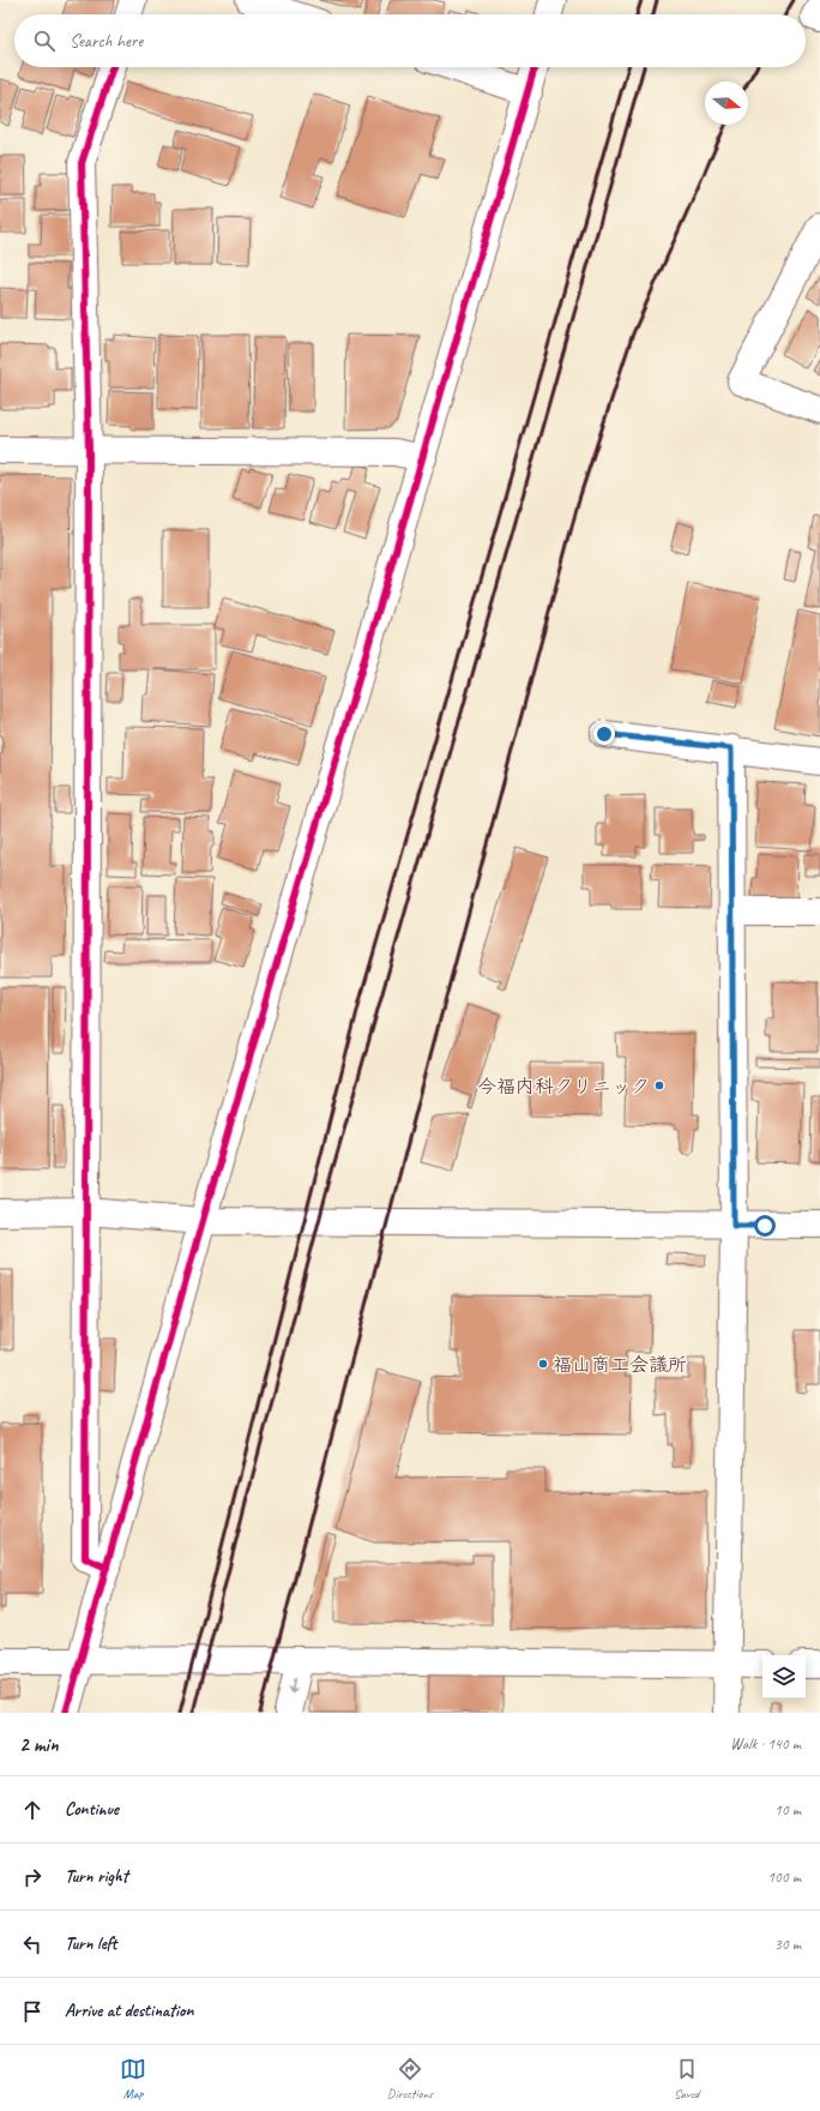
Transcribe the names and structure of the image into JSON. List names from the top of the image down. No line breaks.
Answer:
{"places":["今福内科クリニック","福山商工会議所"],"north":"right","page":{"search":"Search here","heading":["2 min","Walk · 140 m"],"list":[["Continue","10 m"],["Turn right","100 m"],["Turn left","30 m"],"Arrive at destination"],"nav":["Map","Directions","Saved"]}}
